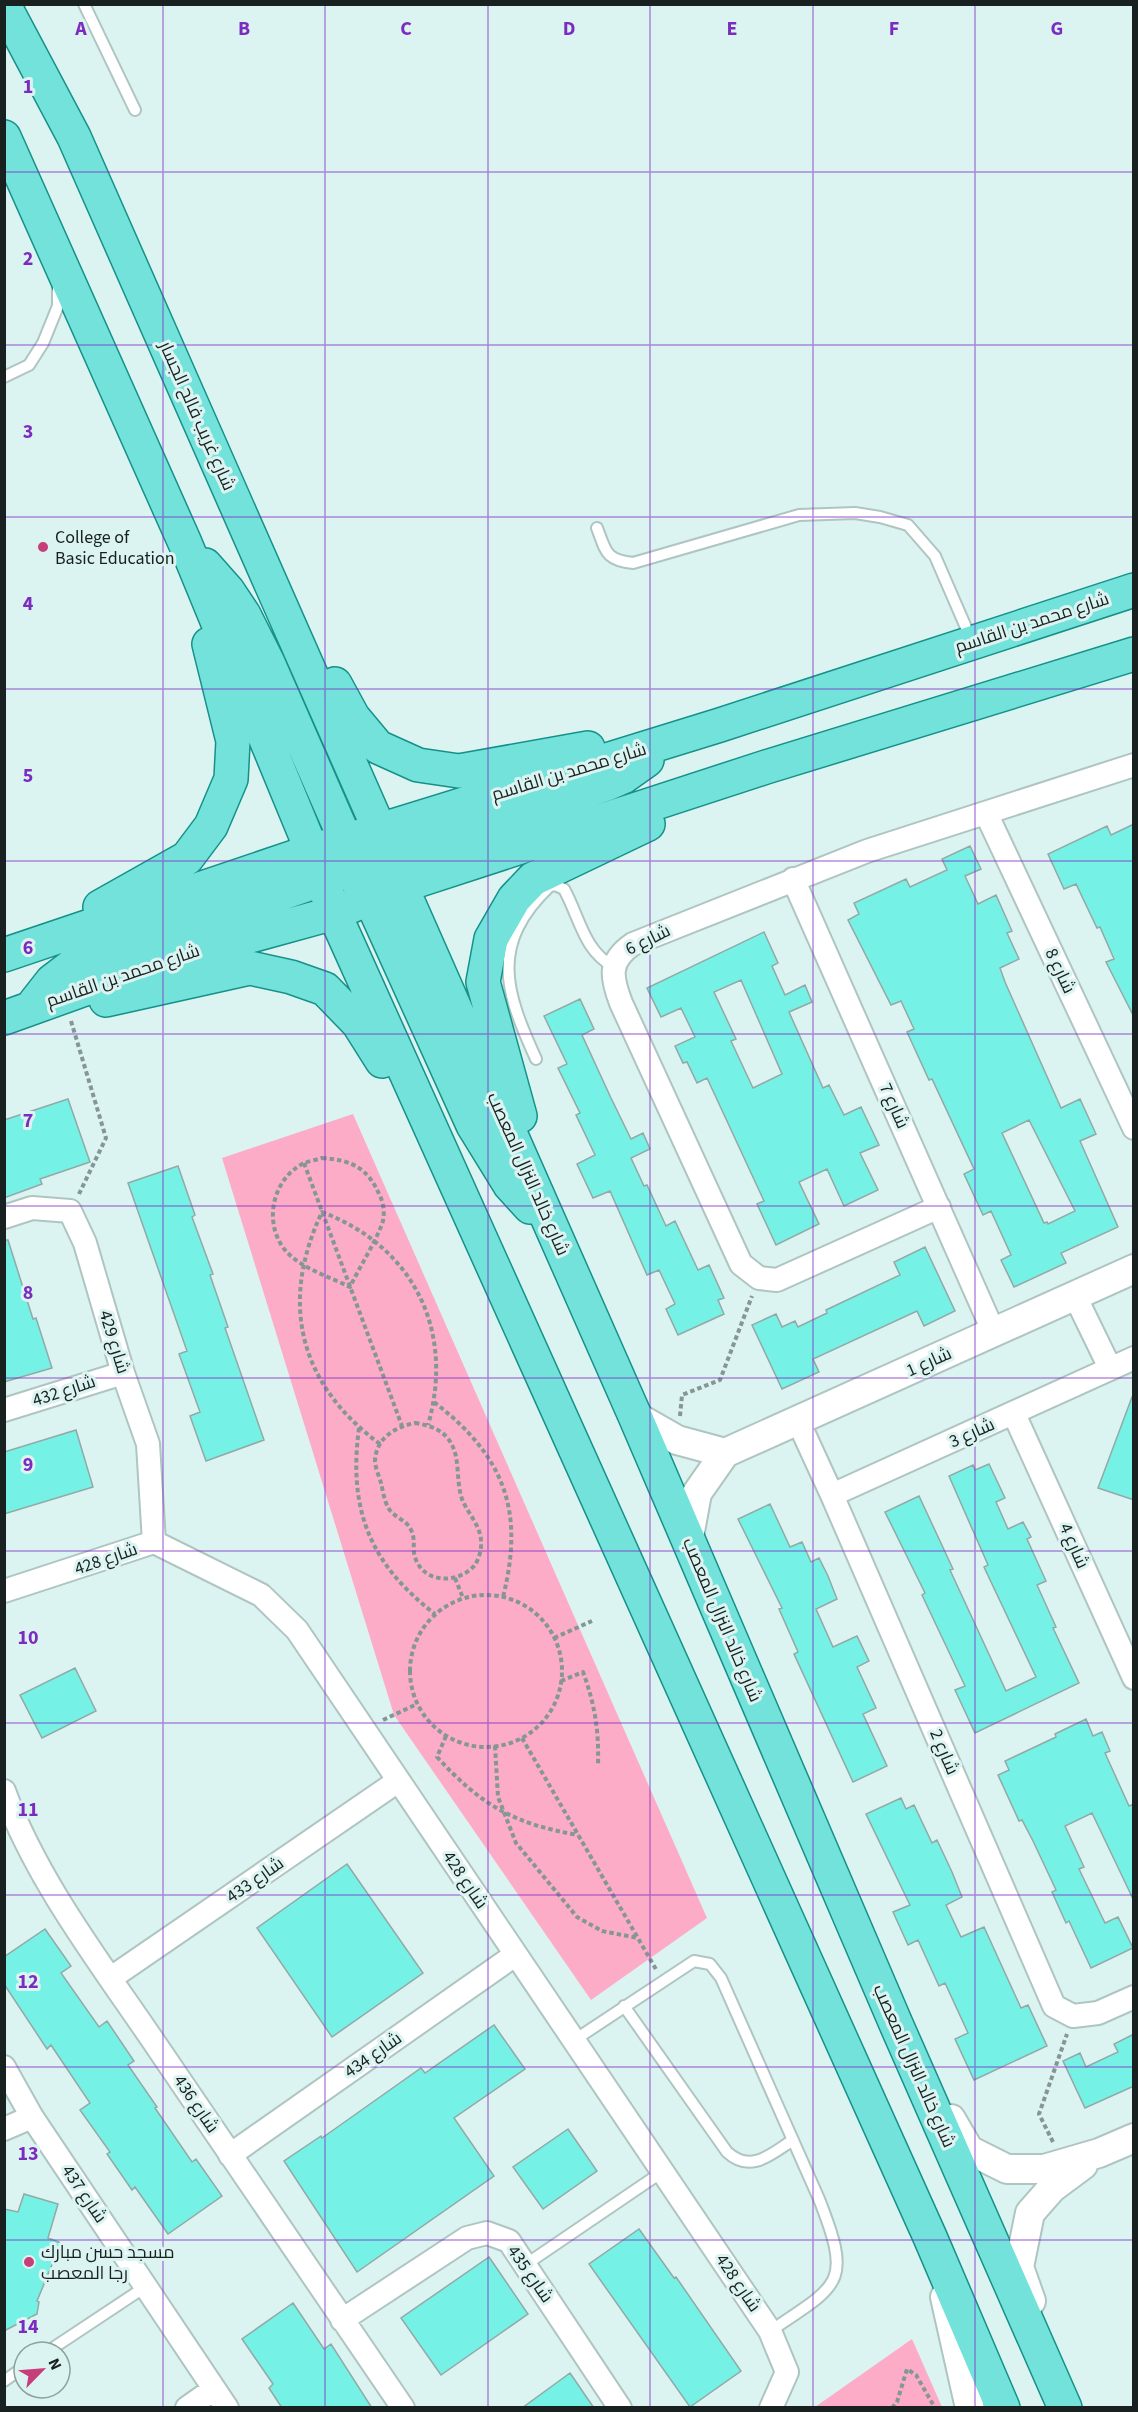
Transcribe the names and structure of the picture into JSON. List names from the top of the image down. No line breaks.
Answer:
{"streets":{"main road":["شارع غريب فالح الجسار","شارع محمد بن القاسم","شارع خالد النزال المعصب"],"street":["شارع 6","شارع 8","شارع 7","شارع 429","شارع 1","شارع 432","شارع 3","شارع 4","شارع 428","شارع 2","شارع 433","شارع 434","شارع 436","شارع 437","شارع 435"]},"crossings":[["شارع غريب فالح الجسار","شارع محمد بن القاسم"],["شارع 6","شارع 8"],["شارع 6","شارع 7"],["شارع 7","شارع 1"],["شارع 429","شارع 432"],["شارع 429","شارع 428"],["شارع 1","شارع 2"],["شارع 3","شارع 4"],["شارع 3","شارع 2"],["شارع 428","شارع 433"],["شارع 428","شارع 434"],["شارع 433","شارع 436"],["شارع 434","شارع 436"],["شارع 436","شارع 435"]],"places":["College of Basic Education","مسجد حسن مبارك رجا المعصب"],"north":"top right","grid":{"columns":["A","B","C","D","E","F","G"],"rows":["1","2","3","4","5","6","7","8","9","10","11","12","13","14"]}}
